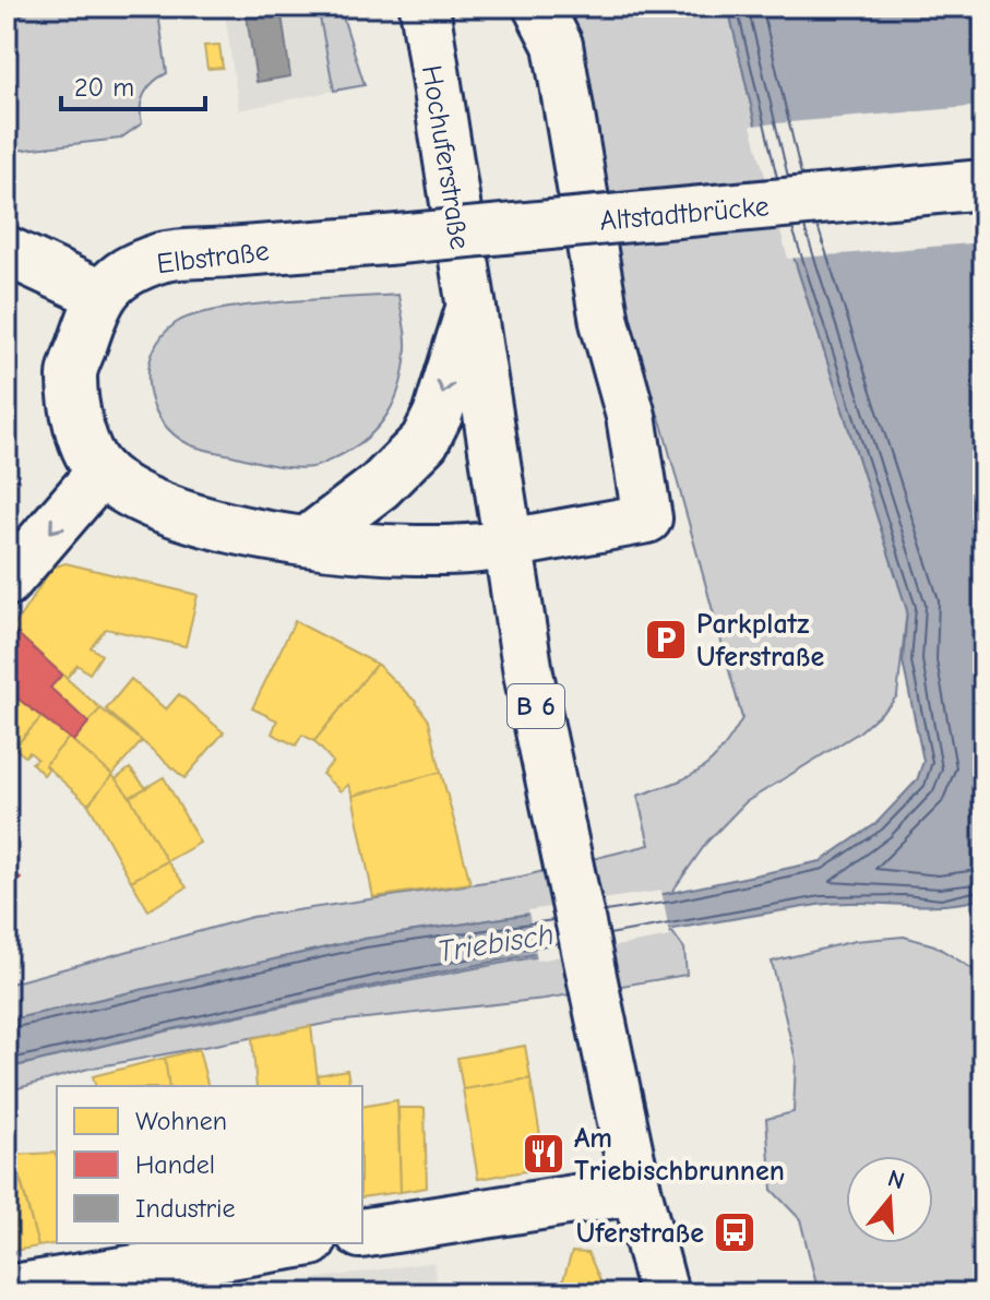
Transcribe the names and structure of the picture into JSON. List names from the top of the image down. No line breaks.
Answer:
{"streets":{"main road":["Hochuferstraße","Altstadtbrücke","Elbstraße","B 6"]},"crossings":[["Hochuferstraße","B 6"],["Altstadtbrücke","Elbstraße"]],"water":["Triebisch"],"places":{"parking":["Parkplatz Uferstraße"],"restaurant":["Am Triebischbrunnen"],"bus stop":["Uferstraße"]},"legend":["Wohnen","Handel","Industrie"],"scale_bar":"20 m","north":"top"}
